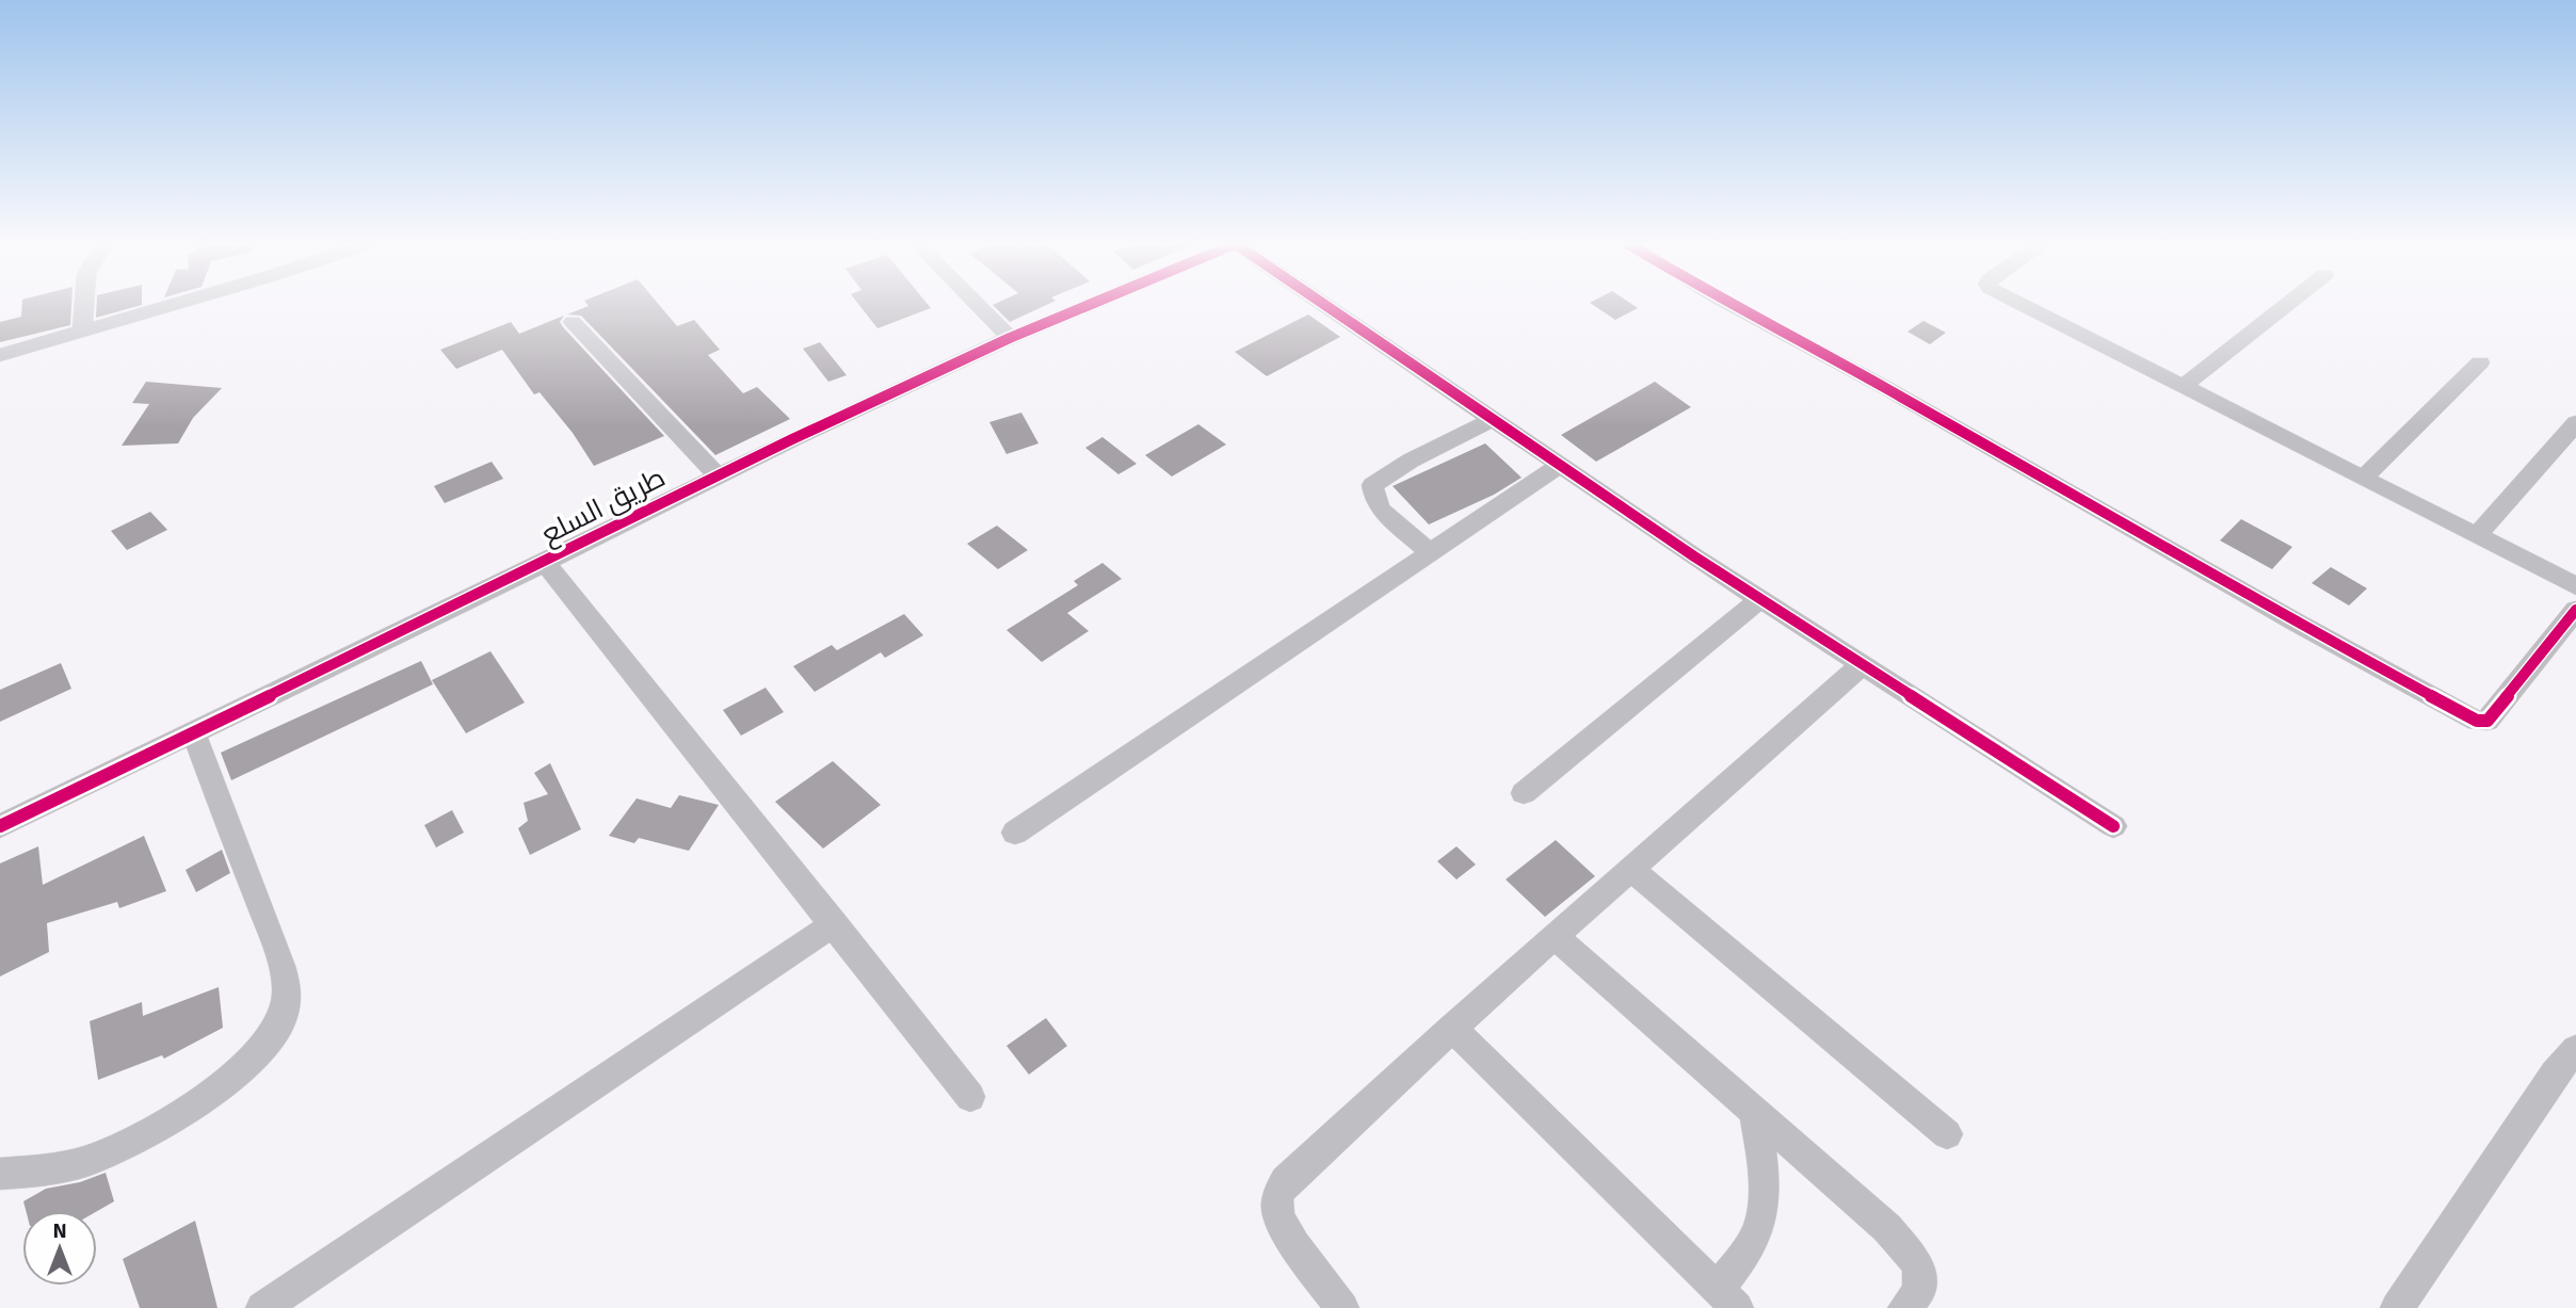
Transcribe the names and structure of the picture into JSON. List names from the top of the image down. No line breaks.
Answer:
{"streets":{"street":["طريق السلع"]},"north":"top"}
